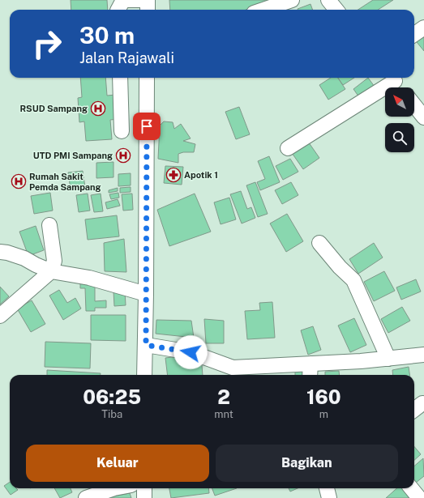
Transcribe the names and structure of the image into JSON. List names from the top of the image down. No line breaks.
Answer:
{"places":{"hospital":["RSUD Sampang","UTD PMI Sampang","Rumah Sakit Pemda Sampang"],"pharmacy":["Apotik 1"]},"north":"top left","page":{"turn":["30 m","Jalan Rajawali"],"eta":["06:25","Tiba","2","mnt","160","m"],"buttons":["Keluar","Bagikan"]}}
